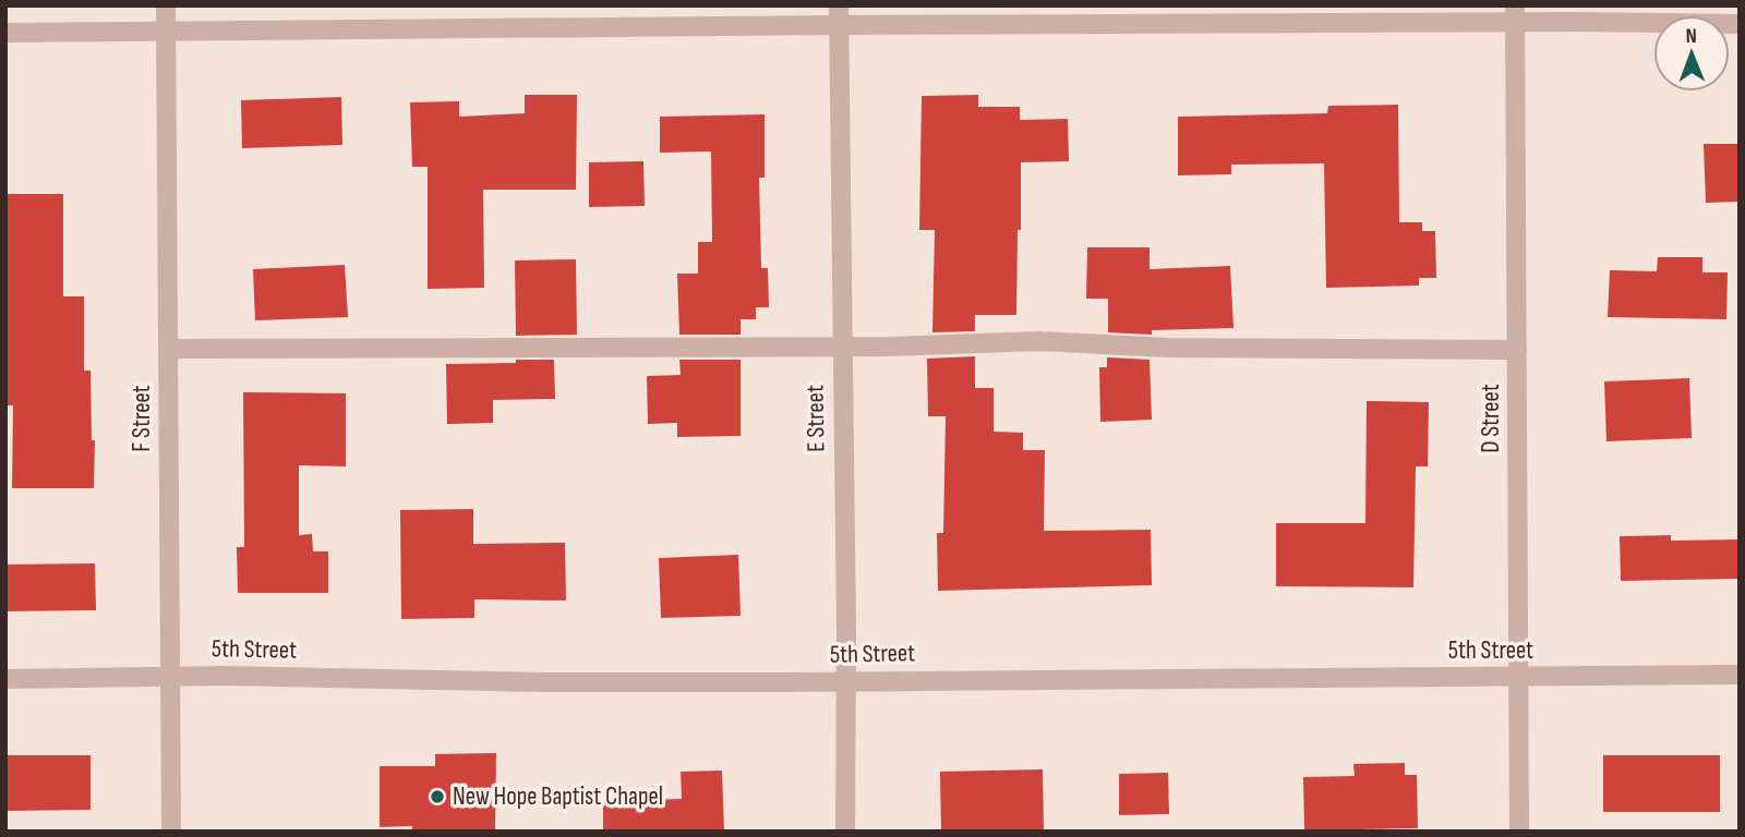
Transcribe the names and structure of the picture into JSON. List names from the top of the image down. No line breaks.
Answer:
{"streets":{"street":["F Street","E Street","D Street","5th Street"]},"crossings":[["F Street","5th Street"],["E Street","5th Street"],["D Street","5th Street"]],"places":["New Hope Baptist Chapel"],"north":"top"}
